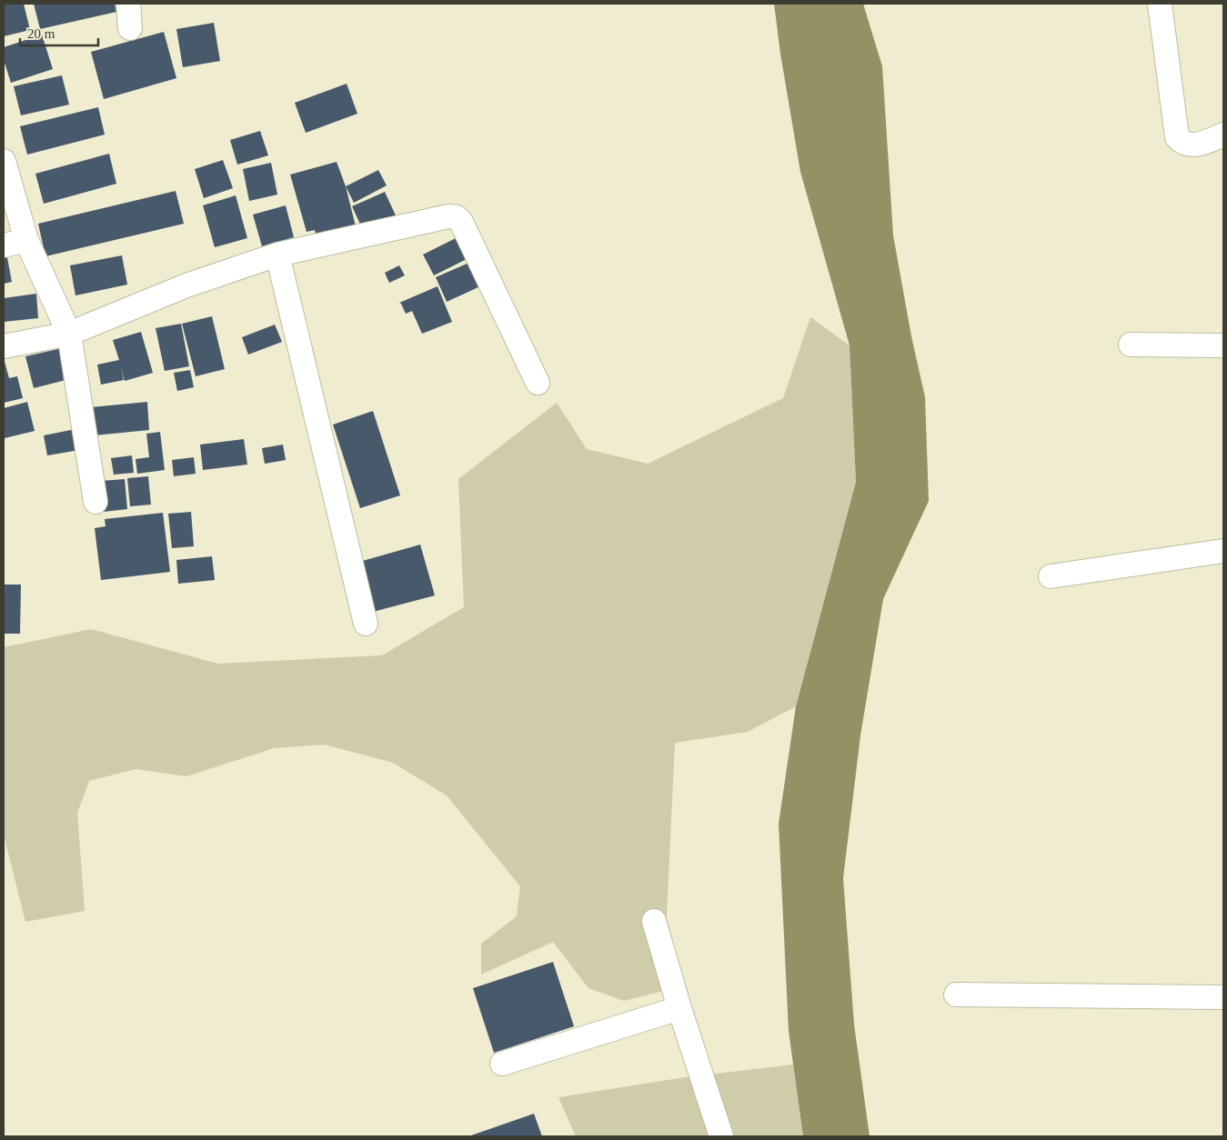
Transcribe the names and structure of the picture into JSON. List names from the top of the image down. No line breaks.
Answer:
{"scale_bar":"20 m"}
